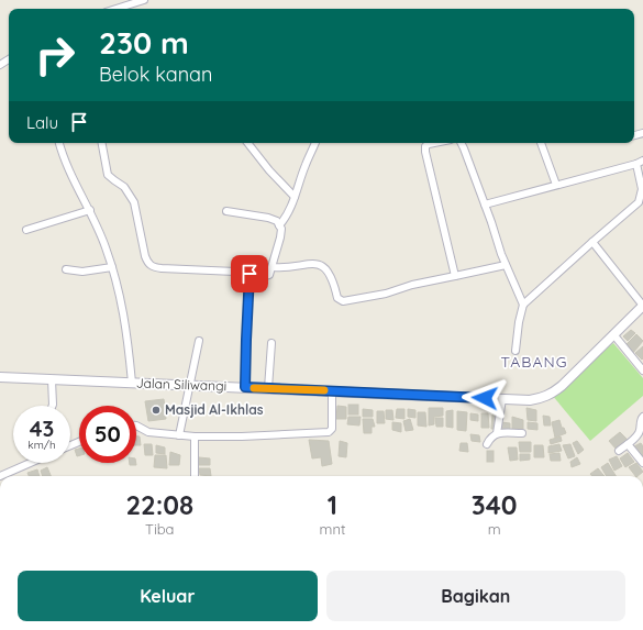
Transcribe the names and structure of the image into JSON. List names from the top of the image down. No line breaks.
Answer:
{"streets":{"main road":["Jalan Siliwangi"]},"districts":["TABANG"],"places":["Masjid Al-Ikhlas"],"page":{"turn":["230 m","Belok kanan"],"then":"Lalu","speed":"43 km/h","limit":"50","eta":["22:08","Tiba","1","mnt","340","m"],"buttons":["Keluar","Bagikan"]}}
